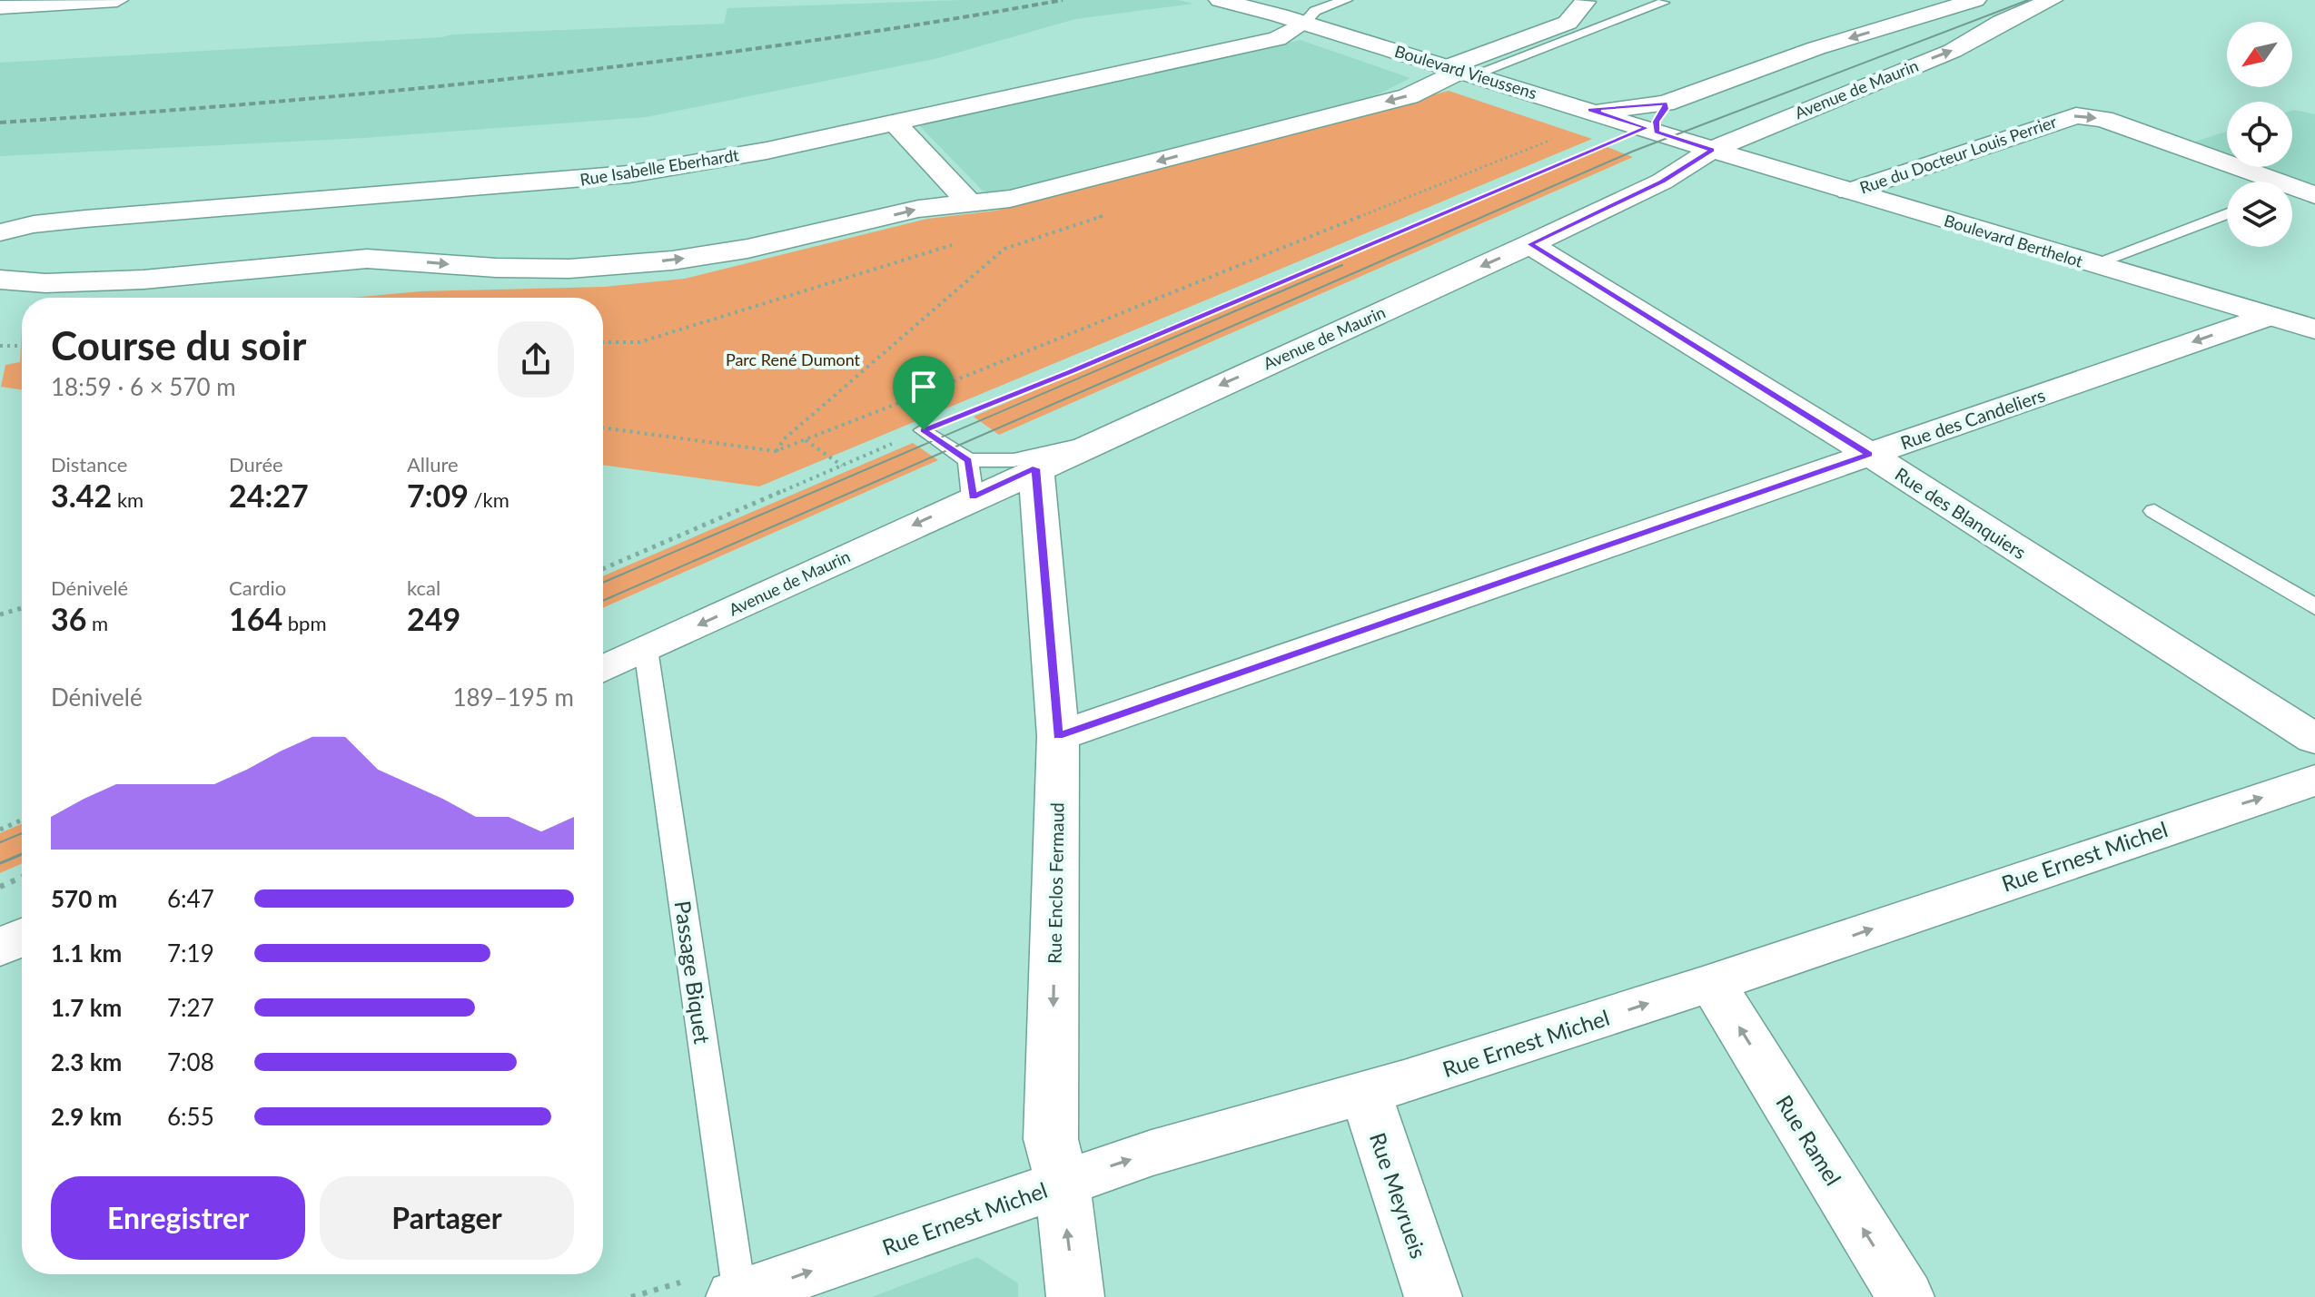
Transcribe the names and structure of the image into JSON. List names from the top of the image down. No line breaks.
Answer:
{"streets":{"street":["Boulevard Vieussens","Avenue de Maurin","Rue du Docteur Louis Perrier","Rue Isabelle Eberhardt","Boulevard Berthelot","Rue des Candeliers","Rue des Blanquiers","Rue Ernest Michel","Rue Enclos Fermaud","Rue Ramel","Rue Meyrueis"],"lane":["Passage Biquet"]},"crossings":[["Boulevard Vieussens","Avenue de Maurin"],["Boulevard Vieussens","Rue Isabelle Eberhardt"],["Boulevard Vieussens","Boulevard Berthelot"],["Avenue de Maurin","Boulevard Berthelot"],["Avenue de Maurin","Rue des Blanquiers"],["Avenue de Maurin","Rue Enclos Fermaud"],["Avenue de Maurin","Passage Biquet"],["Rue du Docteur Louis Perrier","Boulevard Berthelot"],["Boulevard Berthelot","Rue des Candeliers"],["Rue des Candeliers","Rue des Blanquiers"],["Rue des Candeliers","Rue Enclos Fermaud"],["Rue Ernest Michel","Rue Enclos Fermaud"],["Rue Ernest Michel","Passage Biquet"],["Rue Ernest Michel","Rue Ramel"],["Rue Ernest Michel","Rue Meyrueis"]],"one_way":["Rue Ernest Michel","Rue Ramel"],"parks":["Parc René Dumont"],"north":"bottom left","page":{"heading":["Course du soir","18:59 · 6 × 570 m"],"stats":[["Distance","3.42 km"],["Durée","24:27"],["Allure","7:09 /km"],["Dénivelé","36 m"],["Cardio","164 bpm"],["kcal","249"]],"chart":["Dénivelé","189–195 m"],"list":[{"name":"570 m","note":"6:47"},{"name":"1.1 km","note":"7:19"},{"name":"1.7 km","note":"7:27"},{"name":"2.3 km","note":"7:08"},{"name":"2.9 km","note":"6:55"}],"buttons":["Enregistrer","Partager"]}}
